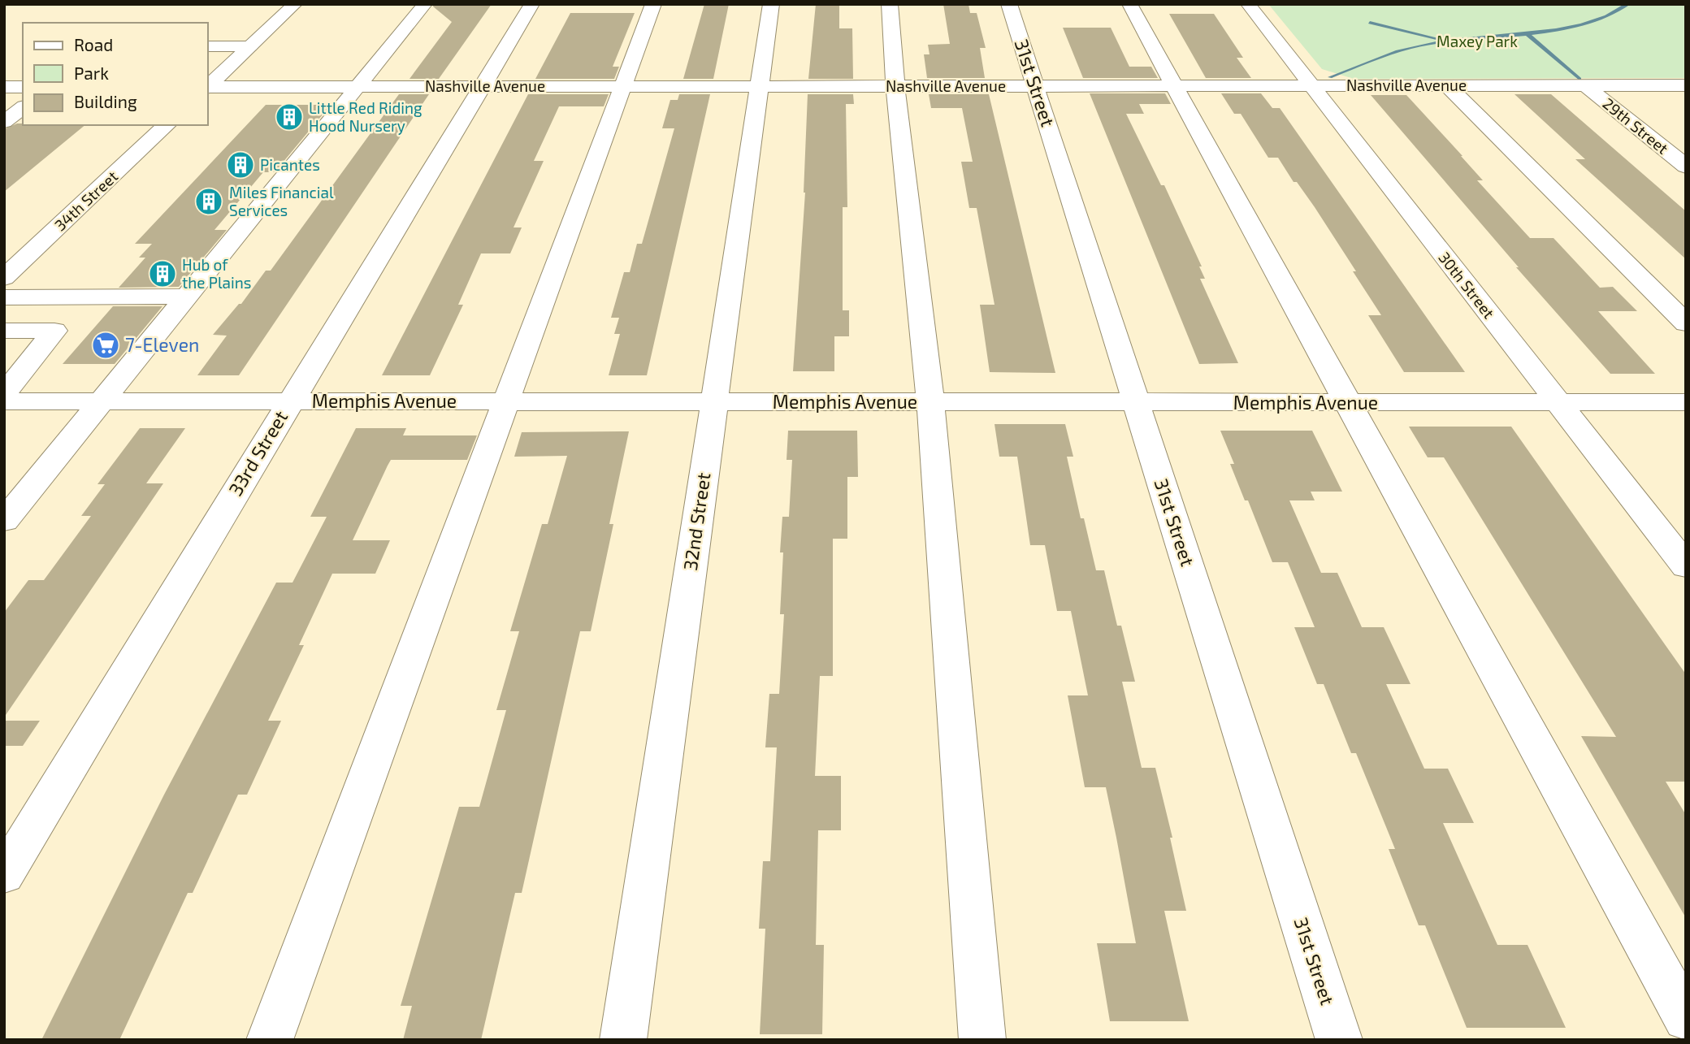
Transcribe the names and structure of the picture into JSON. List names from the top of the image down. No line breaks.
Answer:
{"streets":{"street":["31st Street","Nashville Avenue","29th Street","34th Street","30th Street","Memphis Avenue","33rd Street","32nd Street"]},"crossings":[["31st Street","Nashville Avenue"],["31st Street","Memphis Avenue"],["Nashville Avenue","29th Street"],["Nashville Avenue","30th Street"],["Nashville Avenue","33rd Street"],["Nashville Avenue","32nd Street"],["30th Street","Memphis Avenue"],["Memphis Avenue","33rd Street"],["Memphis Avenue","32nd Street"]],"parks":["Maxey Park"],"places":{"building":["Little Red Riding Hood Nursery","Picantes","Miles Financial Services","Hub of the Plains"],"supermarket":["7-Eleven"]},"legend":["Road","Park","Building"]}
